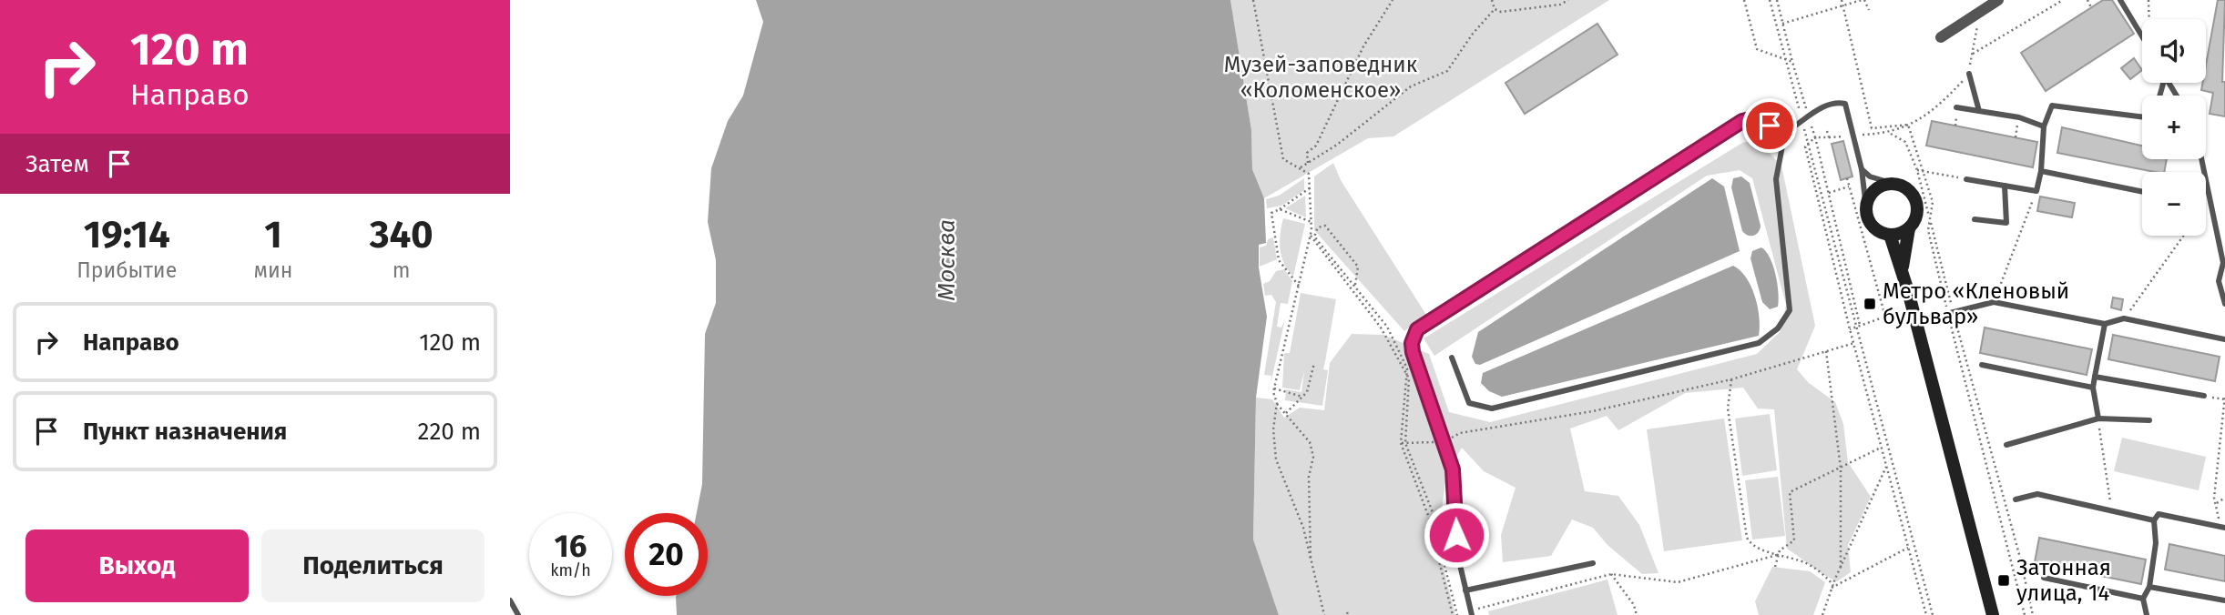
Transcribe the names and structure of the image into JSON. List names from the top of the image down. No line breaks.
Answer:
{"water":["Москва"],"parks":["Музей-заповедник «Коломенское»"],"places":{"transit":["Метро «Кленовый бульвар»","Затонная улица, 14"]},"page":{"turn":["120 m","Направо"],"map_buttons":["+","−"],"then":"Затем","eta":["19:14","Прибытие","1","мин","340","m"],"list":[{"name":"Направо","value":"120 m"},{"name":"Пункт назначения","value":"220 m"}],"speed":"16 km/h","limit":"20","buttons":["Выход","Поделиться"]}}
